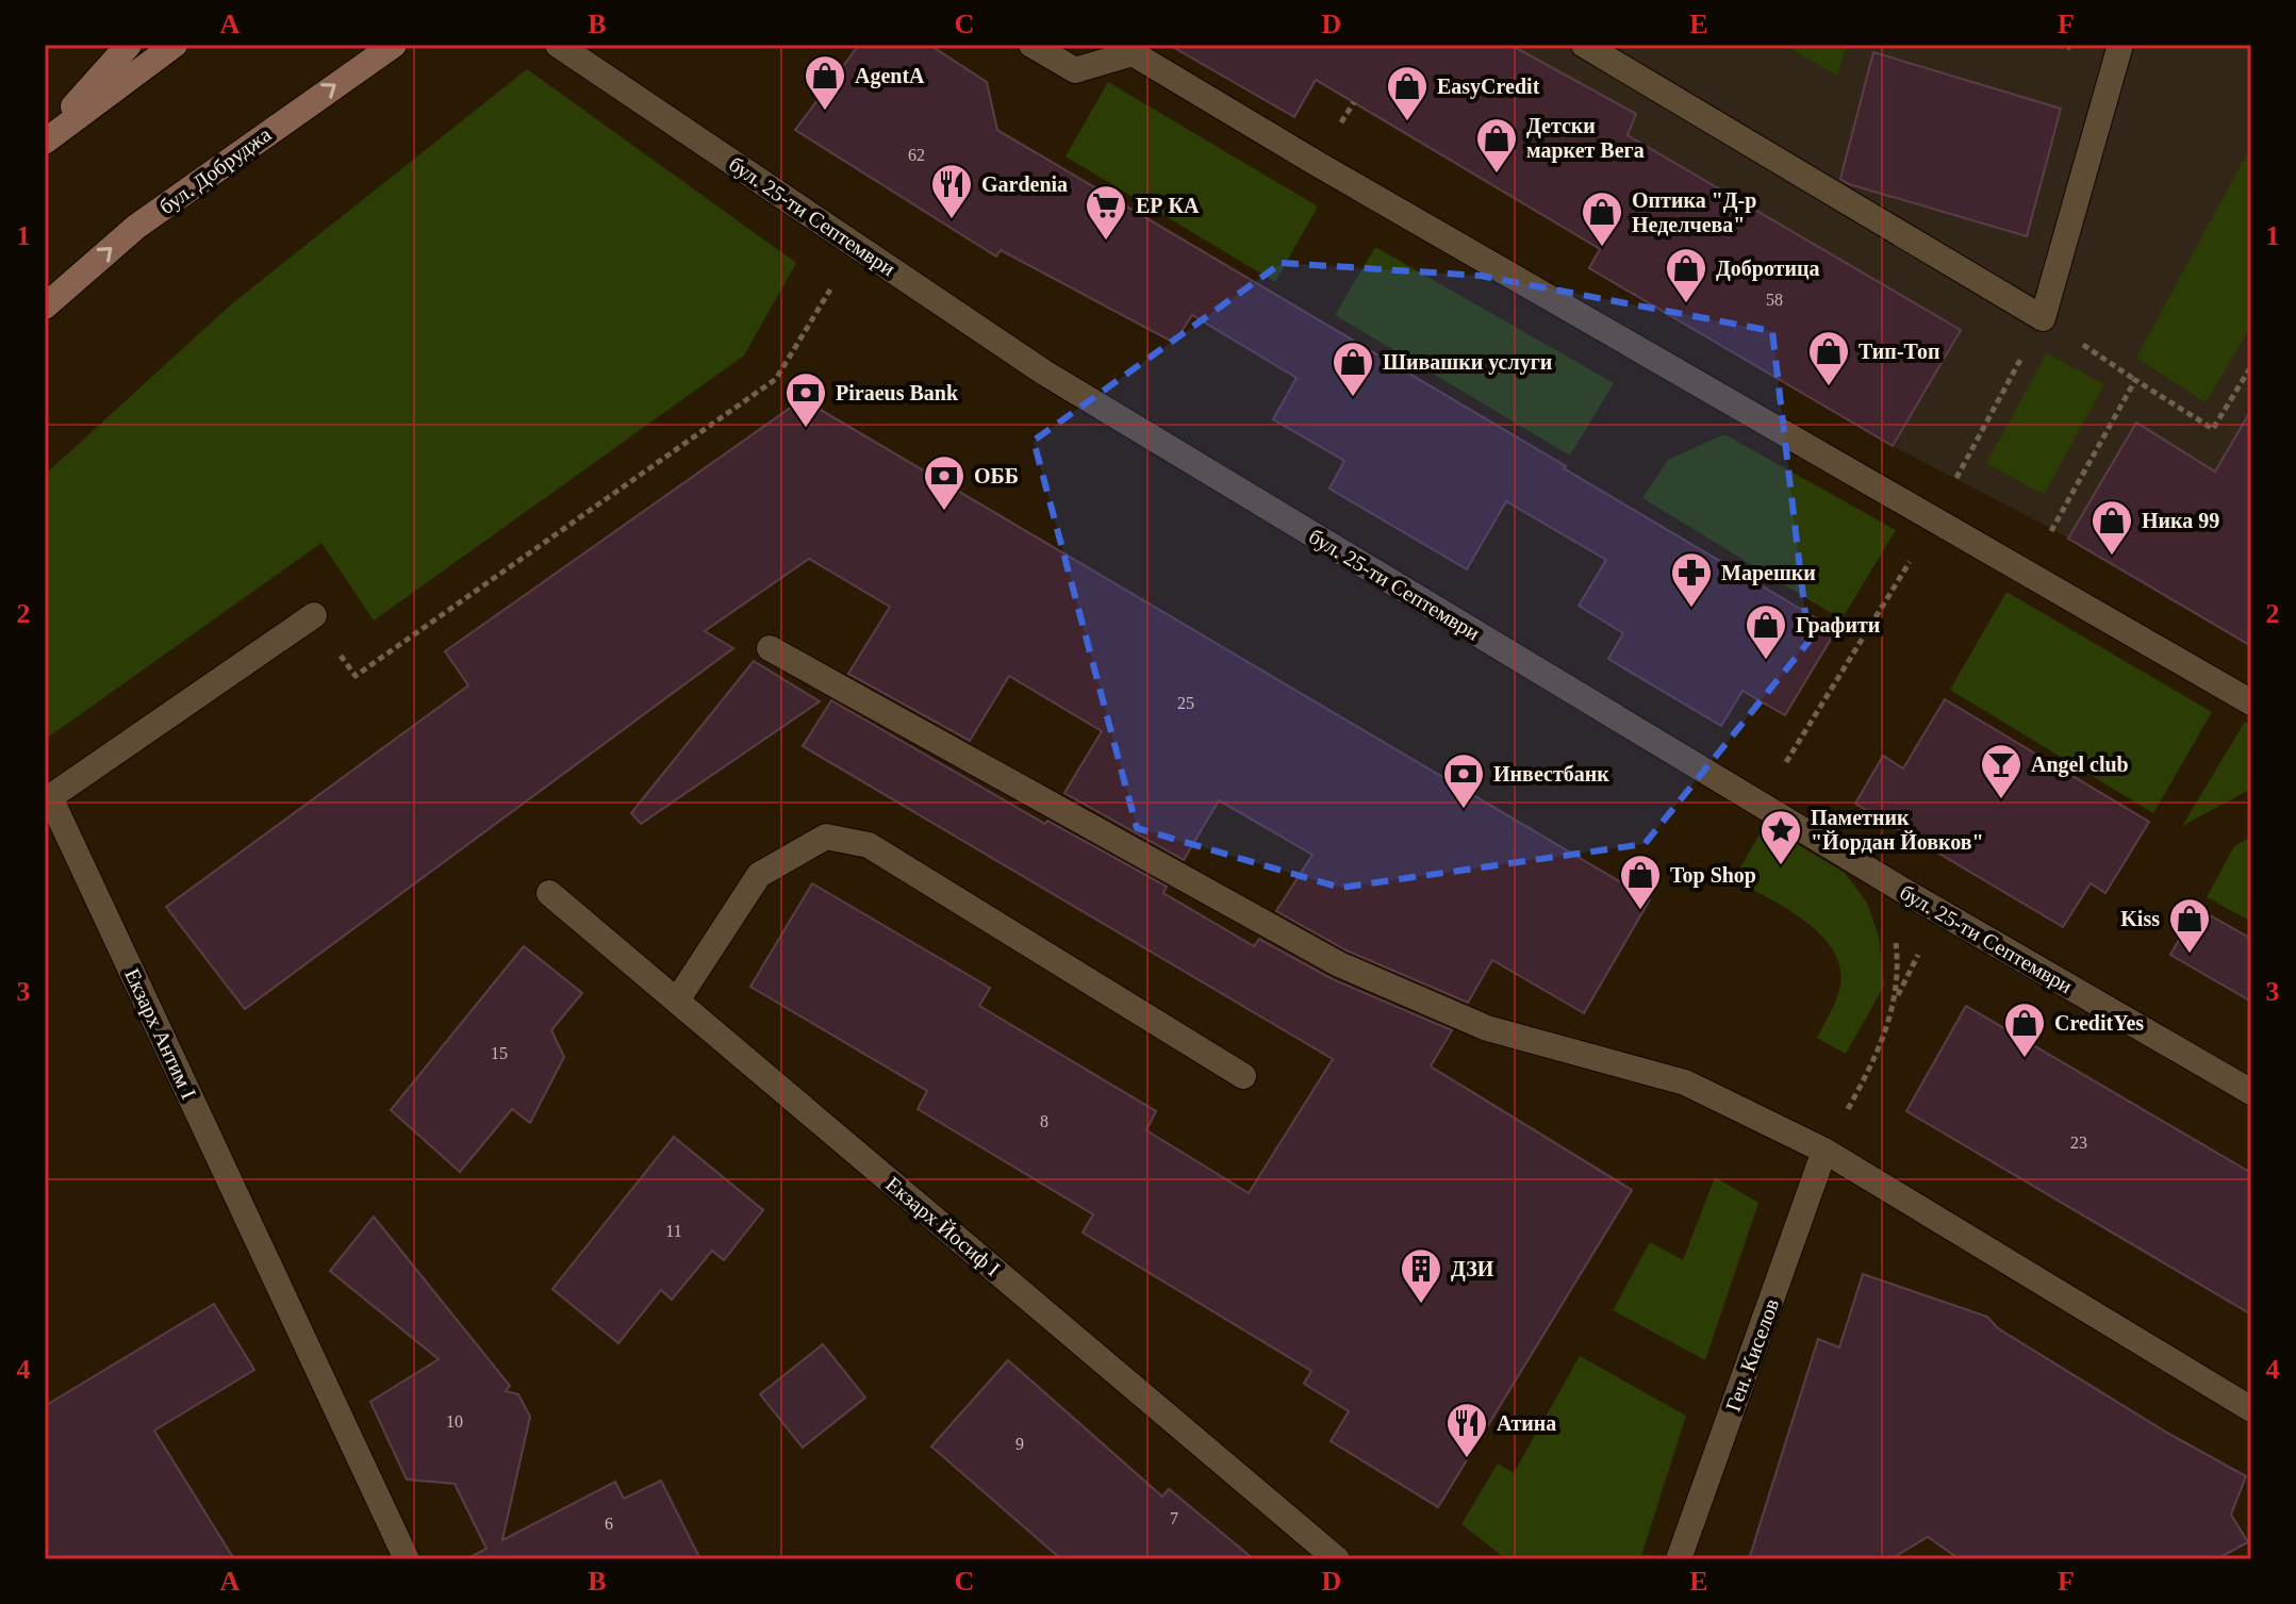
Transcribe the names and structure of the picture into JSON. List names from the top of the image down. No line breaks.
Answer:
{"streets":{"main road":["бул. Добруджа"],"street":["бул. 25-ти Септември","Екзарх Антим I","Екзарх Йосиф I","Ген. Киселов"]},"places":{"shop":["AgentA","EasyCredit","Детски маркет Вега","Оптика \"Д-р Неделчева\"","Добротица","Тип-Топ","Шивашки услуги","Ника 99","Графити","Top Shop","Kiss","CreditYes"],"restaurant":["Gardenia","Атина"],"supermarket":["ЕР КА"],"bank":["Piraeus Bank","ОББ","Инвестбанк"],"pharmacy":["Марешки"],"bar":["Angel club"],"place":["Паметник \"Йордан Йовков\""],"building":["ДЗИ"]},"house_numbers":["62","58","25","15","8","23","11","10","9","7","6"],"grid":{"columns":["A","B","C","D","E","F"],"rows":["1","2","3","4"]}}
